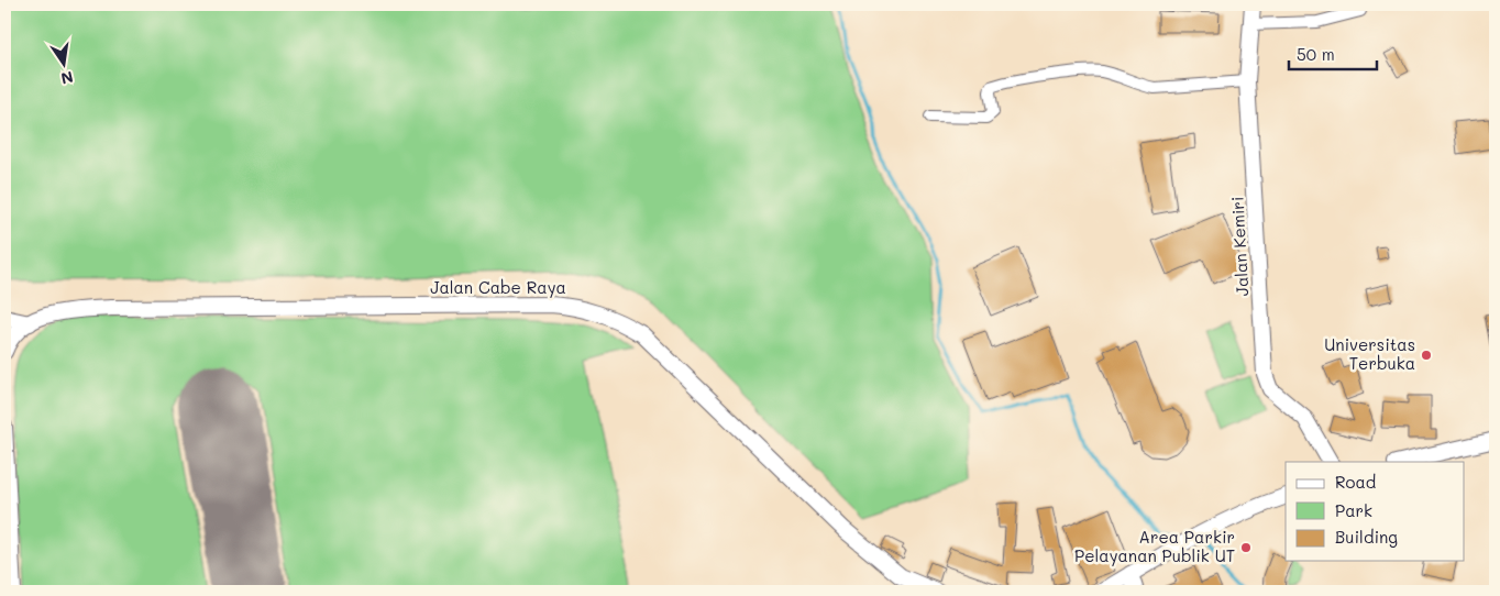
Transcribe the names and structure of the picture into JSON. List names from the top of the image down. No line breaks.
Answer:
{"streets":{"main road":["Jalan Kemiri","Jalan Cabe Raya"]},"places":["Universitas Terbuka","Area Parkir Pelayanan Publik UT"],"legend":["Road","Park","Building"],"scale_bar":"50 m","north":"bottom"}
